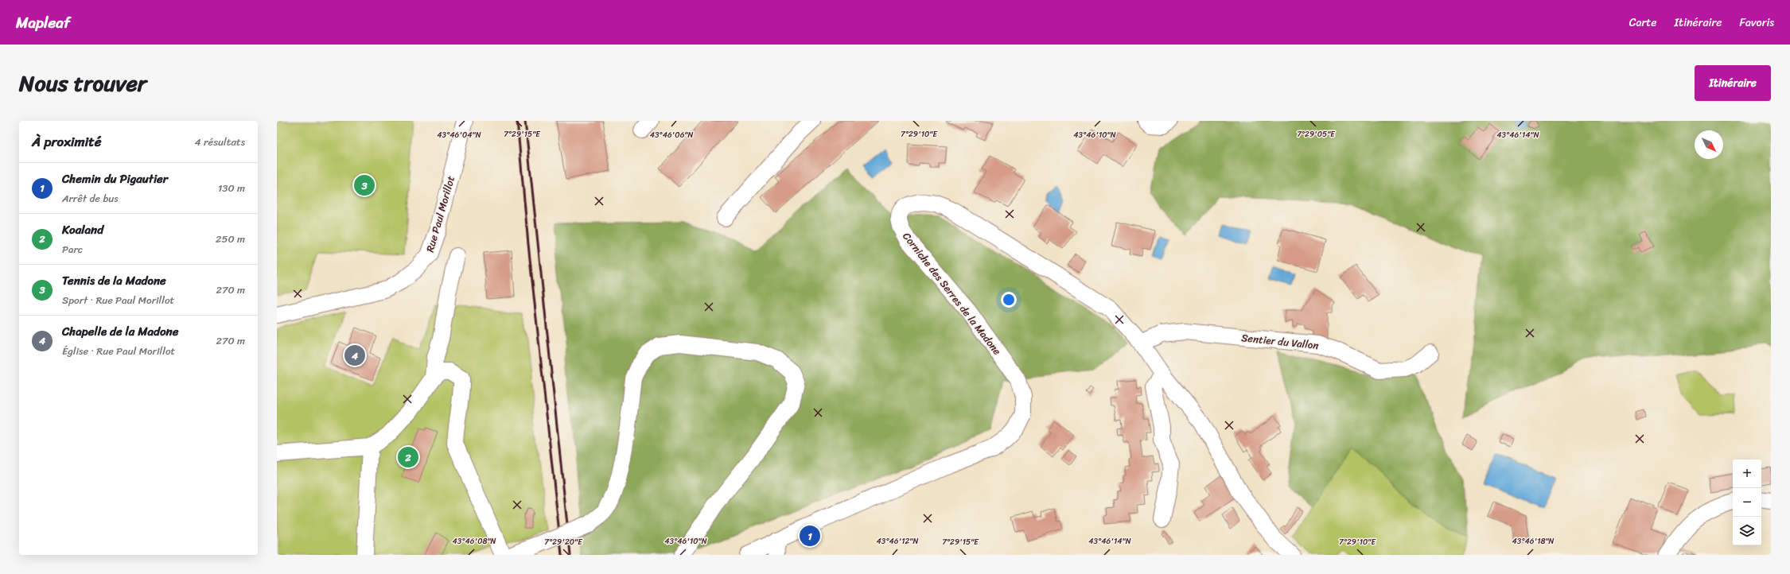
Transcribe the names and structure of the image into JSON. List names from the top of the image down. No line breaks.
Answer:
{"streets":{"street":["Rue Paul Morillot","Corniche des Serres de la Madone","Sentier du Vallon"]},"crossings":[["Corniche des Serres de la Madone","Sentier du Vallon"]],"north":"bottom right","page":{"header":"Mapleaf","nav":["Carte","Itinéraire","Favoris"],"title":"Nous trouver","buttons":"Itinéraire","heading":["À proximité","4 résultats"],"list":[{"mark":"1","name":"Chemin du Pigautier","note":"Arrêt de bus","value":"130 m"},{"mark":"2","name":"Koaland","note":"Parc","value":"250 m"},{"mark":"3","name":"Tennis de la Madone","note":"Sport · Rue Paul Morillot","value":"270 m"},{"mark":"4","name":"Chapelle de la Madone","note":"Église · Rue Paul Morillot","value":"270 m"}],"pins":["3","4","2","1"],"map_buttons":["+","−"]},"coordinates":["7°29'15\"E","7°29'10\"E","7°29'05\"E","43°46'14\"N","43°46'04\"N","43°46'06\"N","43°46'10\"N","43°46'08\"N","43°46'12\"N","43°46'18\"N","7°29'20\"E"]}
